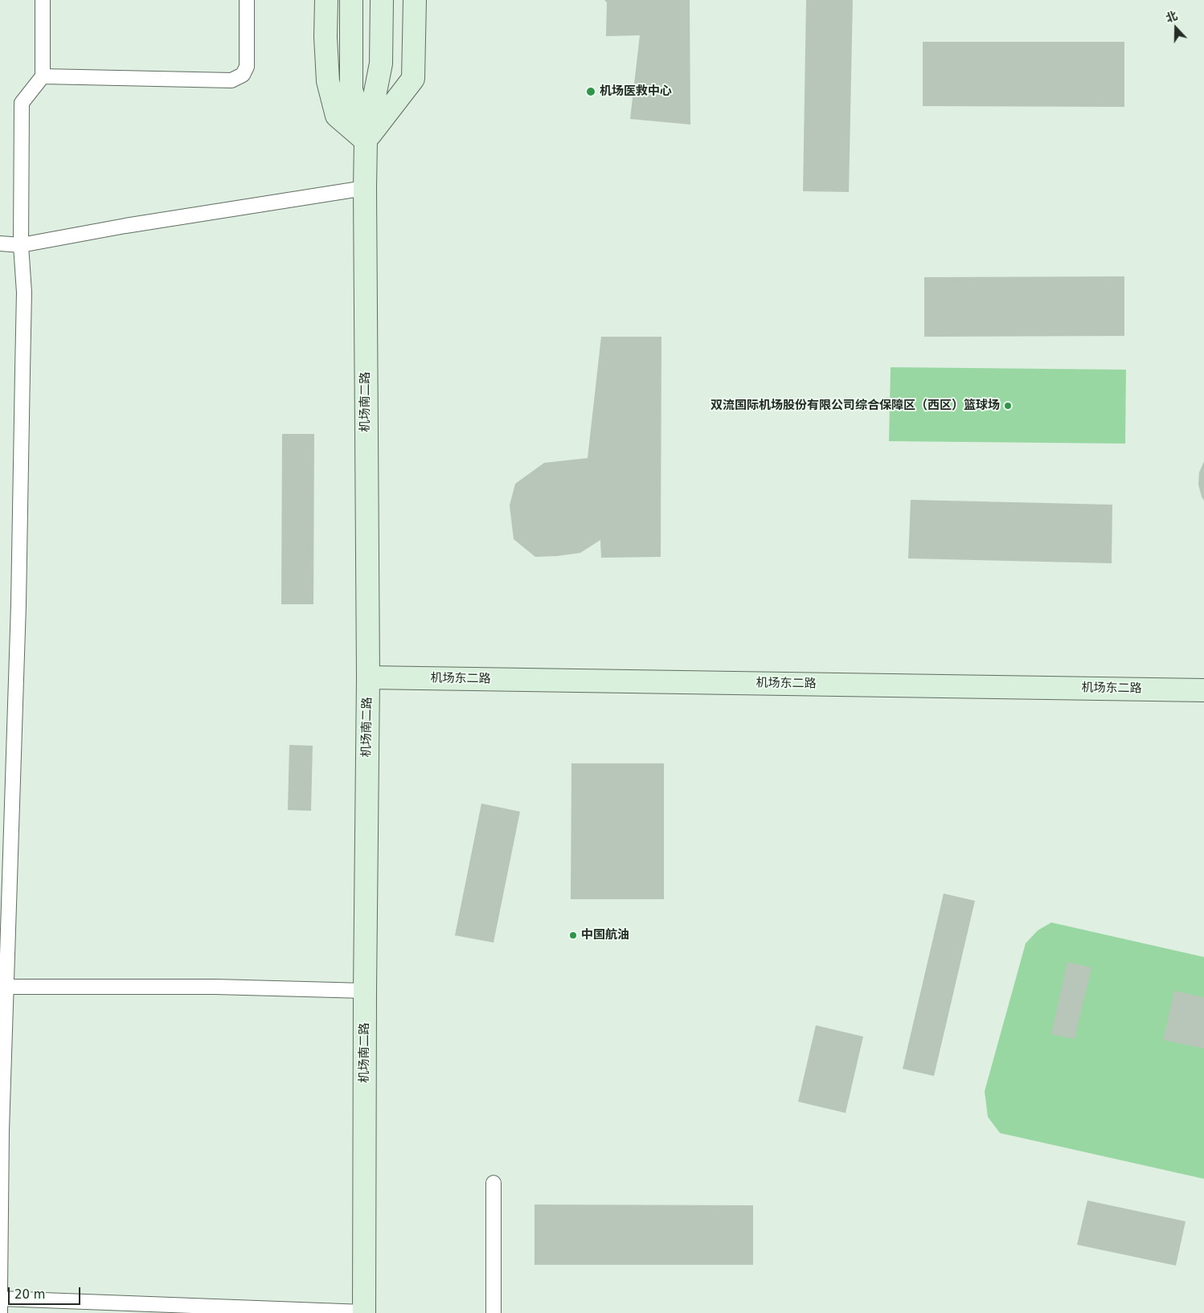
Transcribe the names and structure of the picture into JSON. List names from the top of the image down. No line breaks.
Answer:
{"streets":{"main road":["机场南二路","机场东二路"]},"crossings":[["机场南二路","机场东二路"]],"places":["机场医救中心","双流国际机场股份有限公司综合保障区（西区）篮球场","中国航油"],"scale_bar":"20 m","north":"top"}
